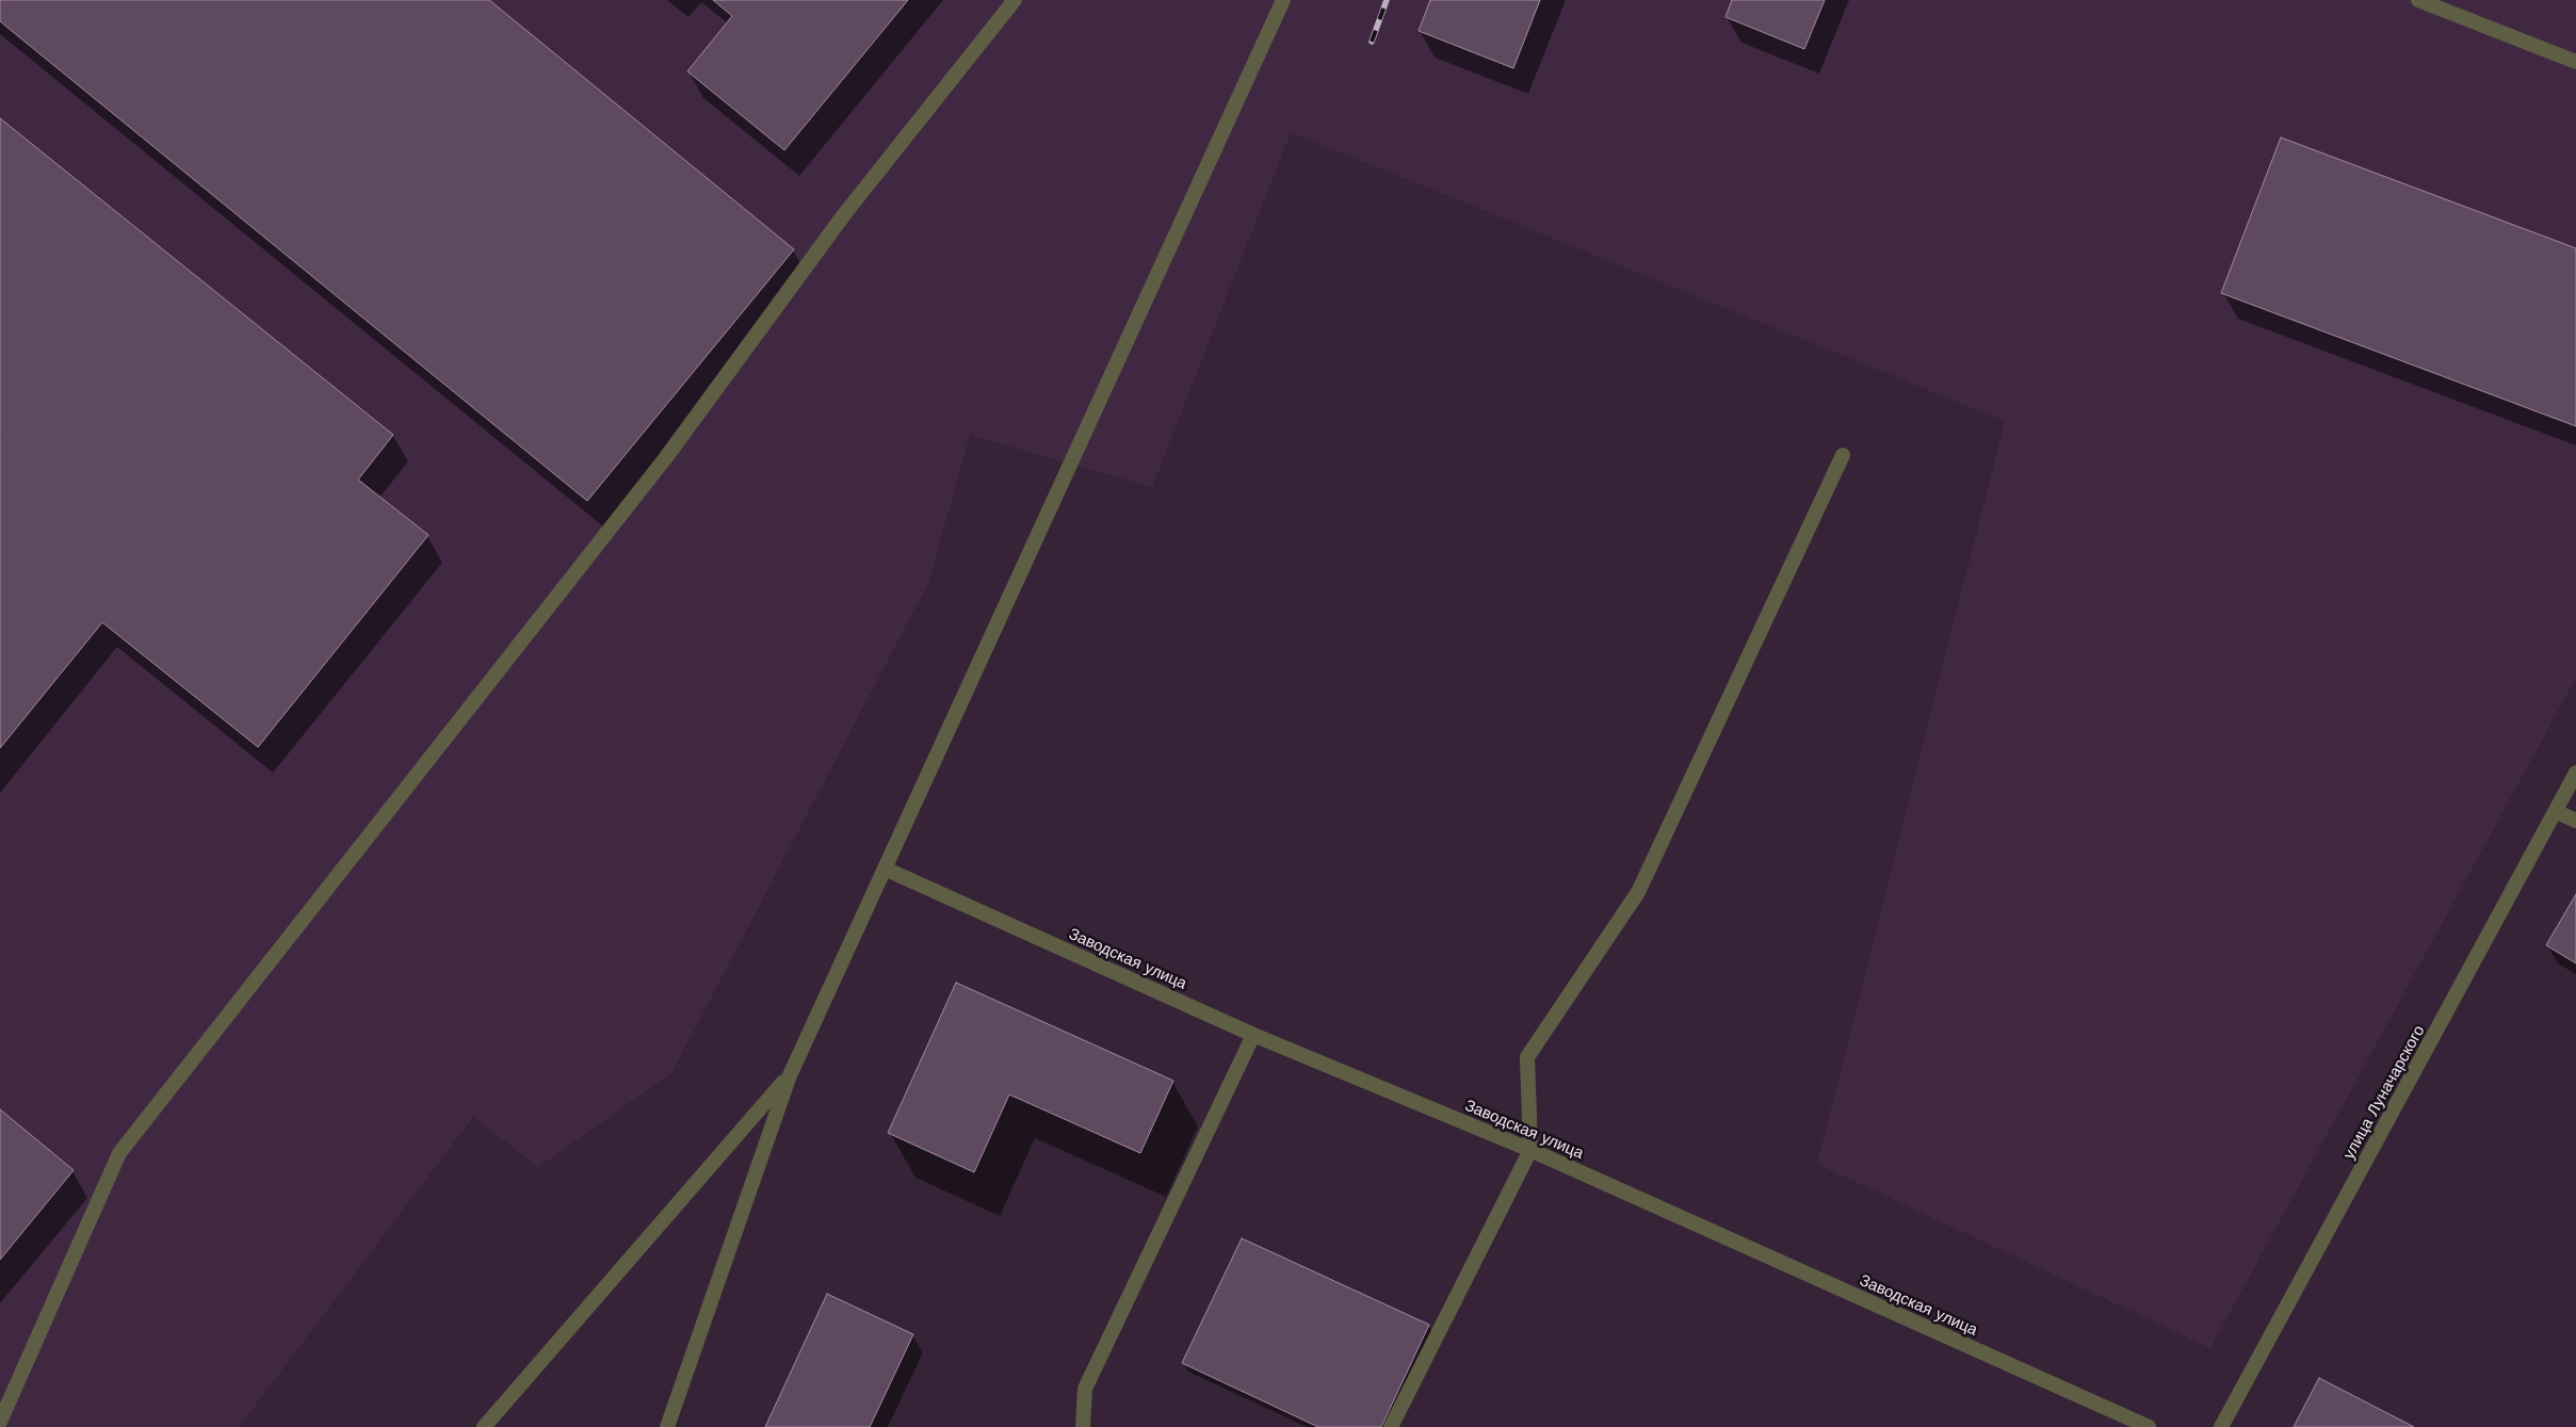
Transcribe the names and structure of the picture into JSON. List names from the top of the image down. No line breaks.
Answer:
{"streets":{"street":["Заводская улица","улица Луначарского"]}}
